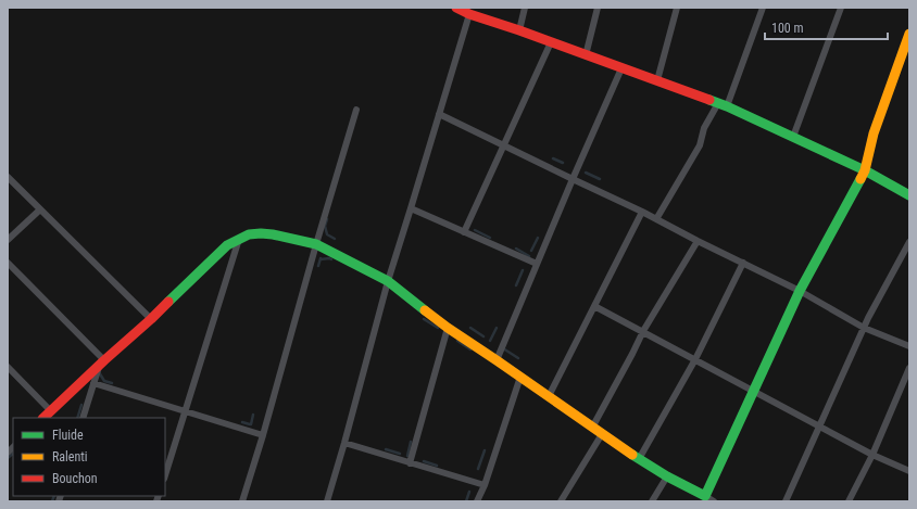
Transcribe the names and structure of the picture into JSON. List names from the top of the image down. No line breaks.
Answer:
{"legend":["Fluide","Ralenti","Bouchon"],"scale_bar":"100 m"}
